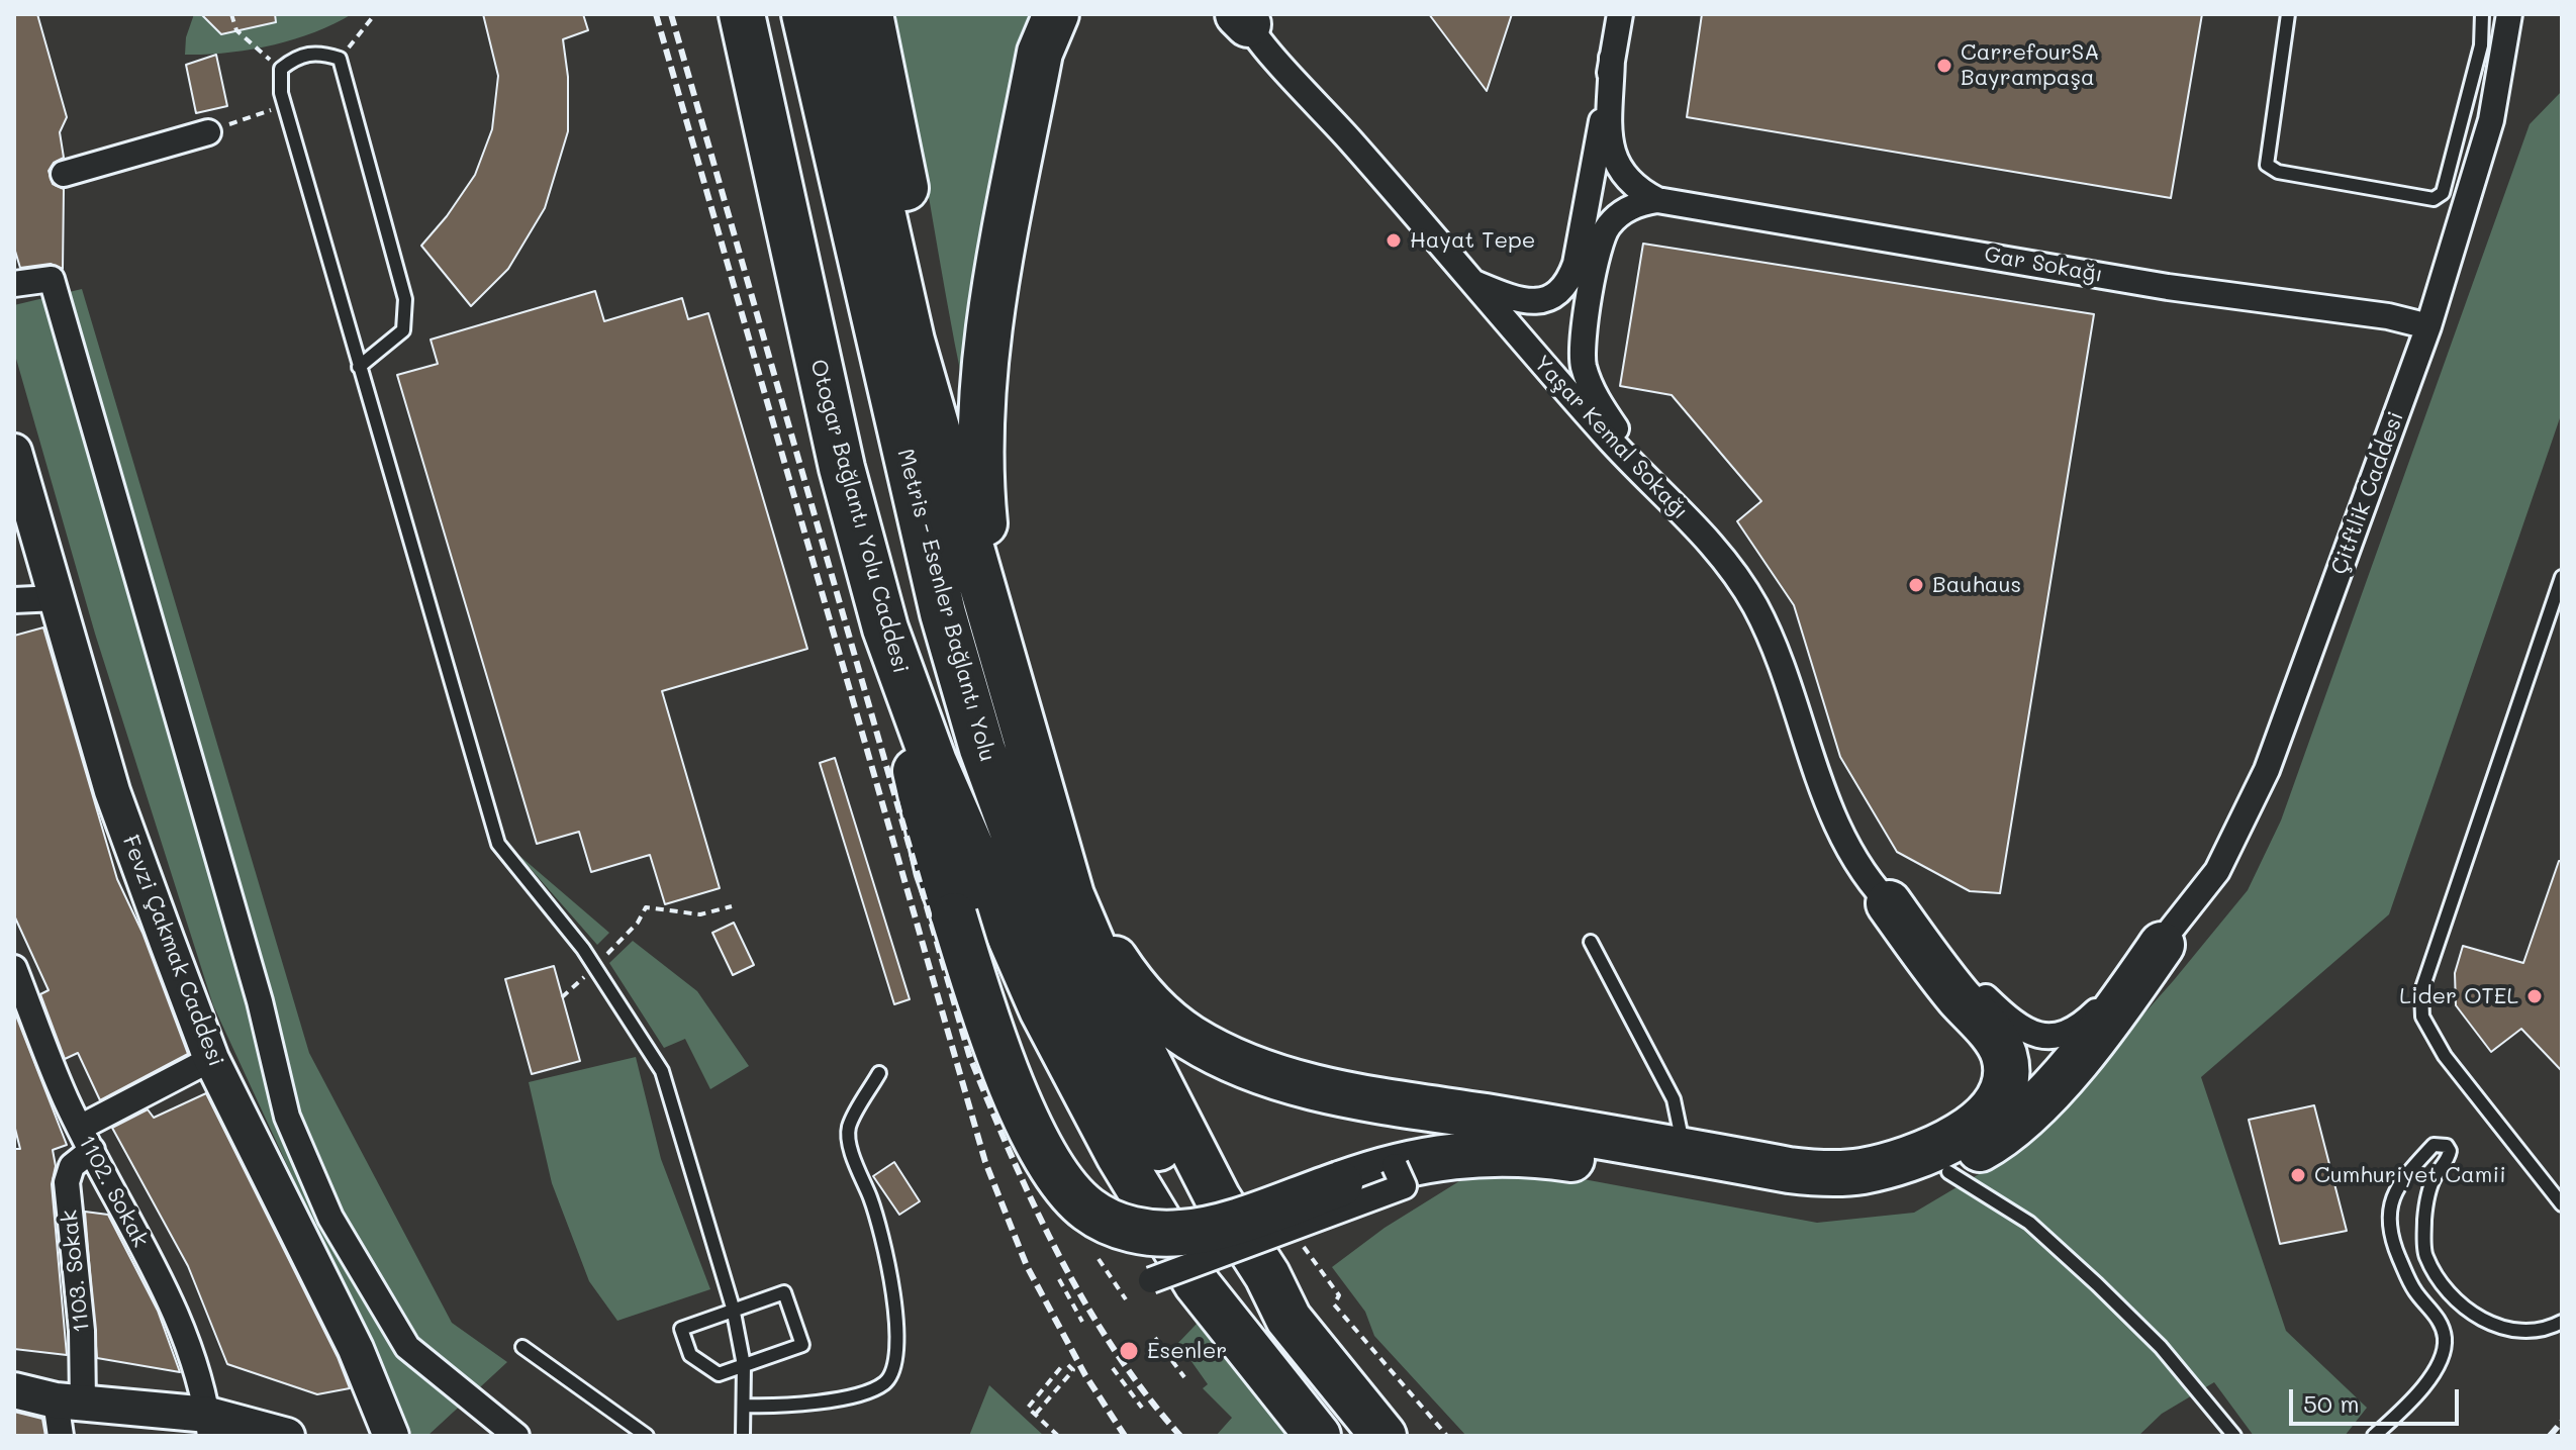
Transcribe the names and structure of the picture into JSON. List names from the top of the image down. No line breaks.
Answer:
{"streets":{"highway":["Otogar Bağlantı Yolu Caddesi","Metris - Esenler Bağlantı Yolu"],"main road":["Fevzi Çakmak Caddesi"],"street":["Gar Sokağı","Yaşar Kemal Sokağı","Çitftlik Caddesi","1102. Sokak","1103. Sokak"]},"crossings":[["Gar Sokağı","Çitftlik Caddesi"],["Yaşar Kemal Sokağı","Çitftlik Caddesi"],["1102. Sokak","1103. Sokak"]],"places":["CarrefourSA Bayrampaşa","Hayat Tepe","Bauhaus","Lider OTEL","Cumhuriyet Camii","Esenler"],"scale_bar":"50 m"}
